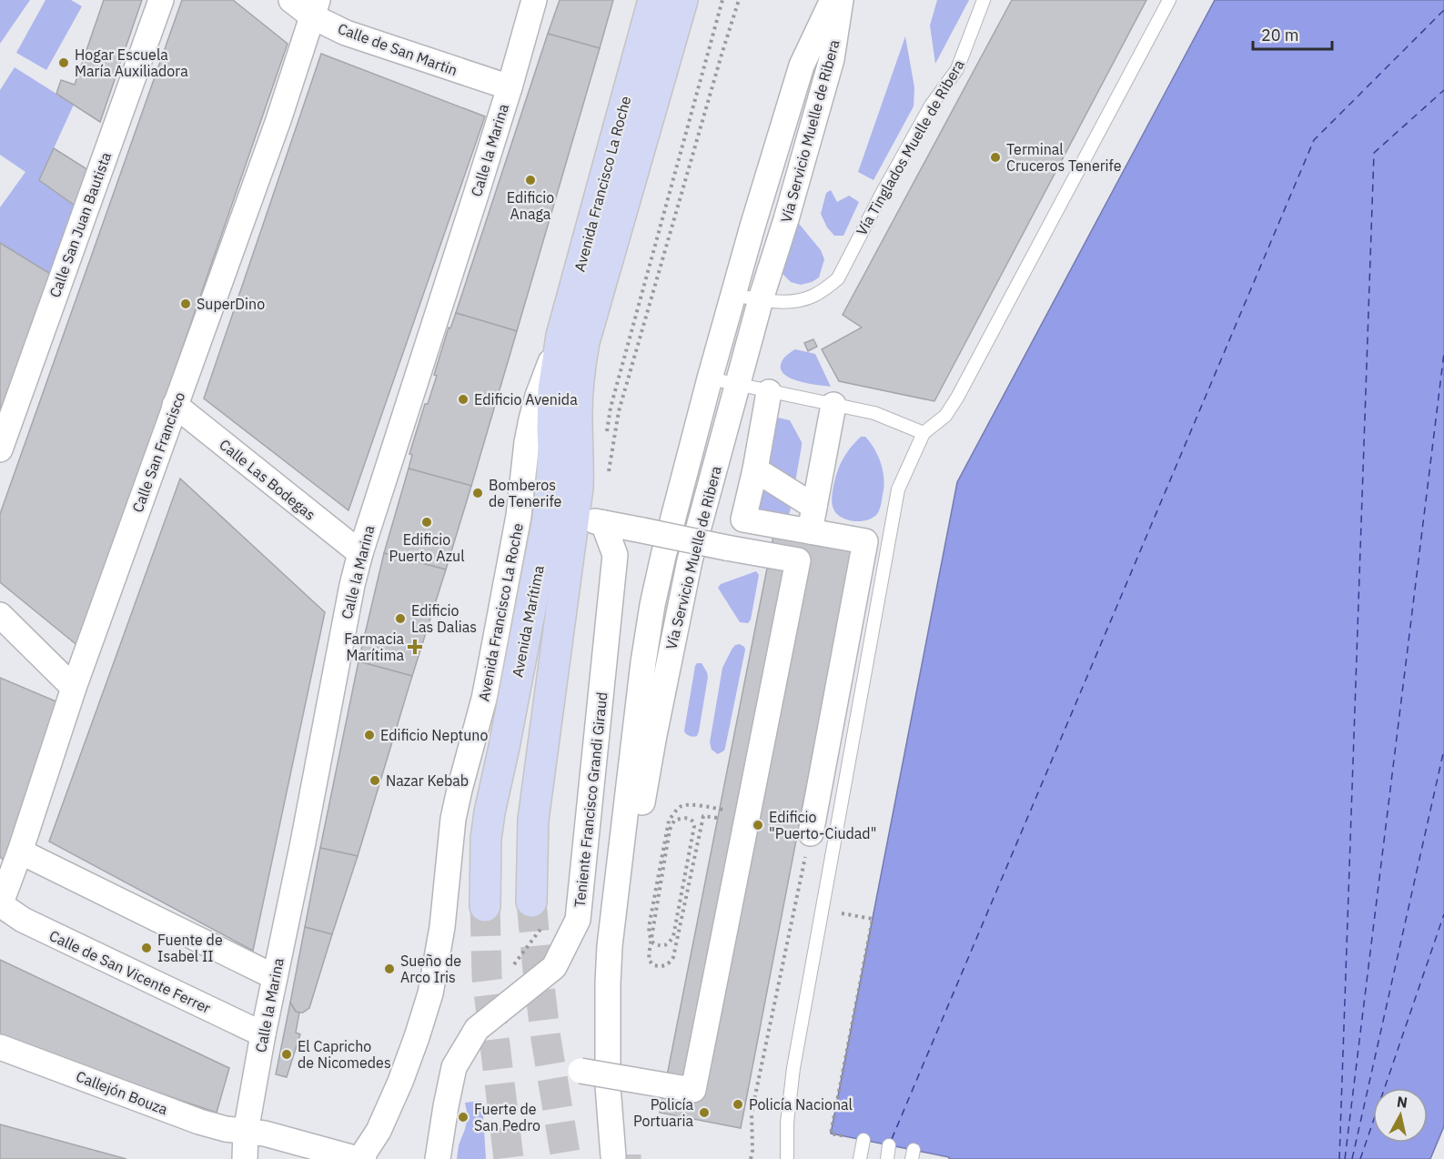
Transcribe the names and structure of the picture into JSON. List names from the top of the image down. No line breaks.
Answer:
{"streets":{"main road":["Avenida Francisco La Roche","Avenida Marítima"],"street":["Calle de San Martin","Vía Servicio Muelle de Ribera","Calle la Marina","Calle San Juan Bautista","Calle San Francisco","Calle Las Bodegas","Teniente Francisco Grandi Giraud","Calle de San Vicente Ferrer","Callejón Bouza"],"lane":["Vía Tinglados Muelle de Ribera"]},"crossings":[["Calle de San Martin","Calle la Marina"],["Calle de San Martin","Calle San Francisco"],["Vía Servicio Muelle de Ribera","Vía Tinglados Muelle de Ribera"],["Calle la Marina","Calle Las Bodegas"],["Calle la Marina","Calle de San Vicente Ferrer"],["Calle la Marina","Callejón Bouza"],["Avenida Francisco La Roche","Avenida Marítima"],["Calle San Francisco","Calle Las Bodegas"],["Calle San Francisco","Calle de San Vicente Ferrer"]],"places":{"other":["Hogar Escuela María Auxiliadora","Terminal Cruceros Tenerife","Edificio Anaga","SuperDino","Edificio Avenida","Bomberos de Tenerife","Edificio Puerto Azul","Edificio Las Dalias","Edificio Neptuno","Nazar Kebab","Edificio \"Puerto-Ciudad\"","Fuente de Isabel II","Sueño de Arco Iris","El Capricho de Nicomedes","Policía Nacional","Policía Portuaria","Fuerte de San Pedro"],"health":["Farmacia Marítima"]},"scale_bar":"20 m","north":"top"}
